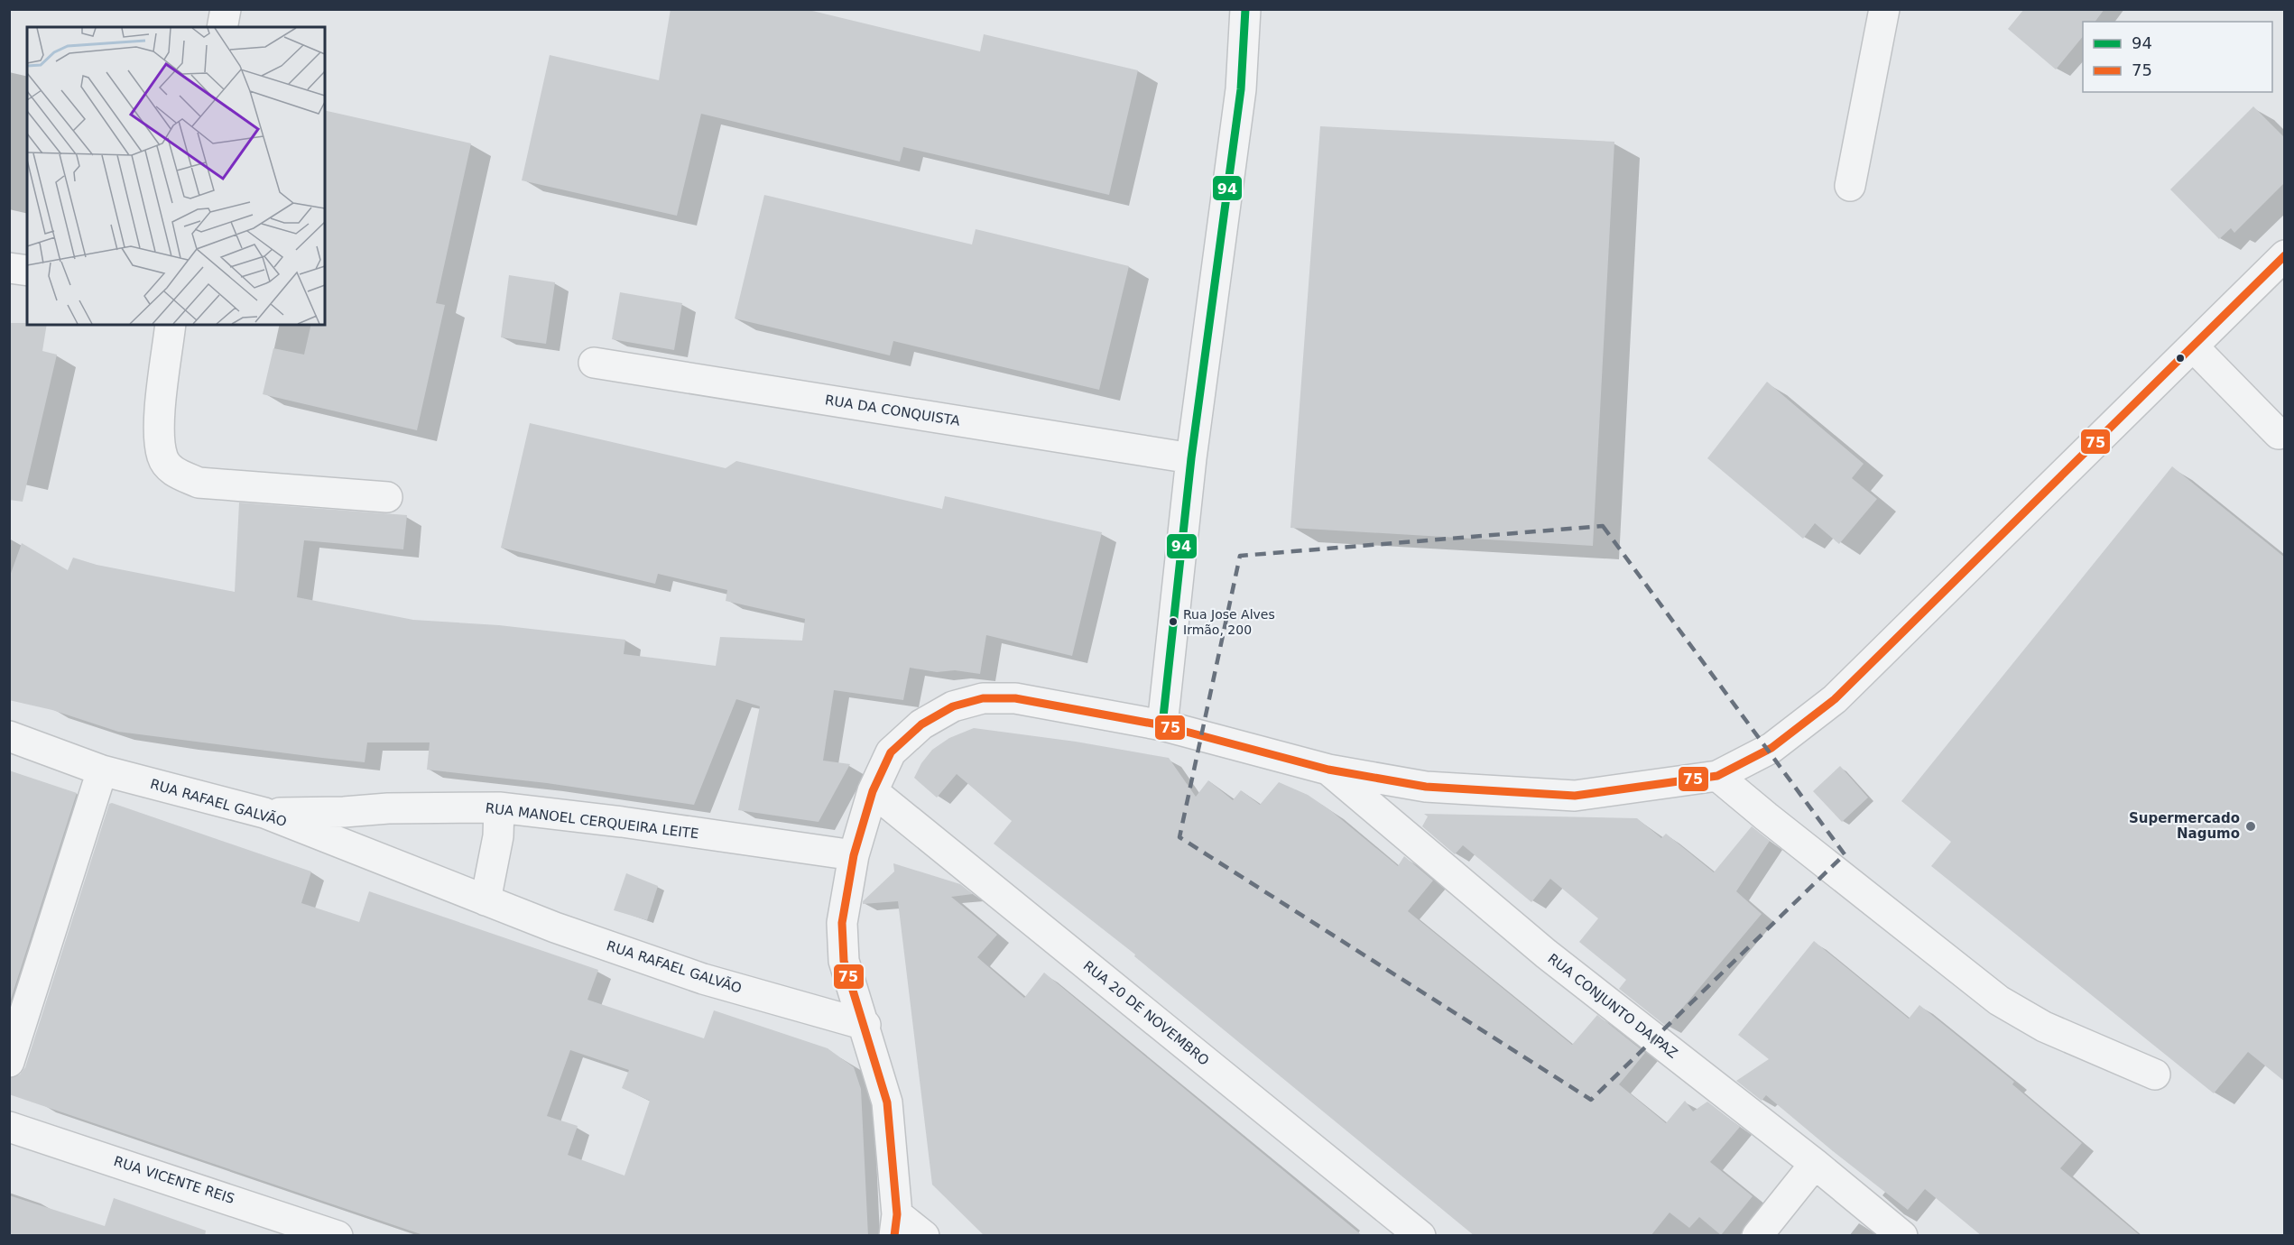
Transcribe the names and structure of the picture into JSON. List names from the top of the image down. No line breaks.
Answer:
{"streets":{"street":["RUA DA CONQUISTA","RUA RAFAEL GALVÃO","RUA MANOEL CERQUEIRA LEITE","RUA CONJUNTO DA PAZ","RUA 20 DE NOVEMBRO","RUA VICENTE REIS"]},"crossings":[["RUA RAFAEL GALVÃO","RUA MANOEL CERQUEIRA LEITE"]],"places":["Rua Jose Alves Irmão, 200","Supermercado Nagumo"],"lines":["transit line 94","transit line 75"],"legend":["94","75"]}
